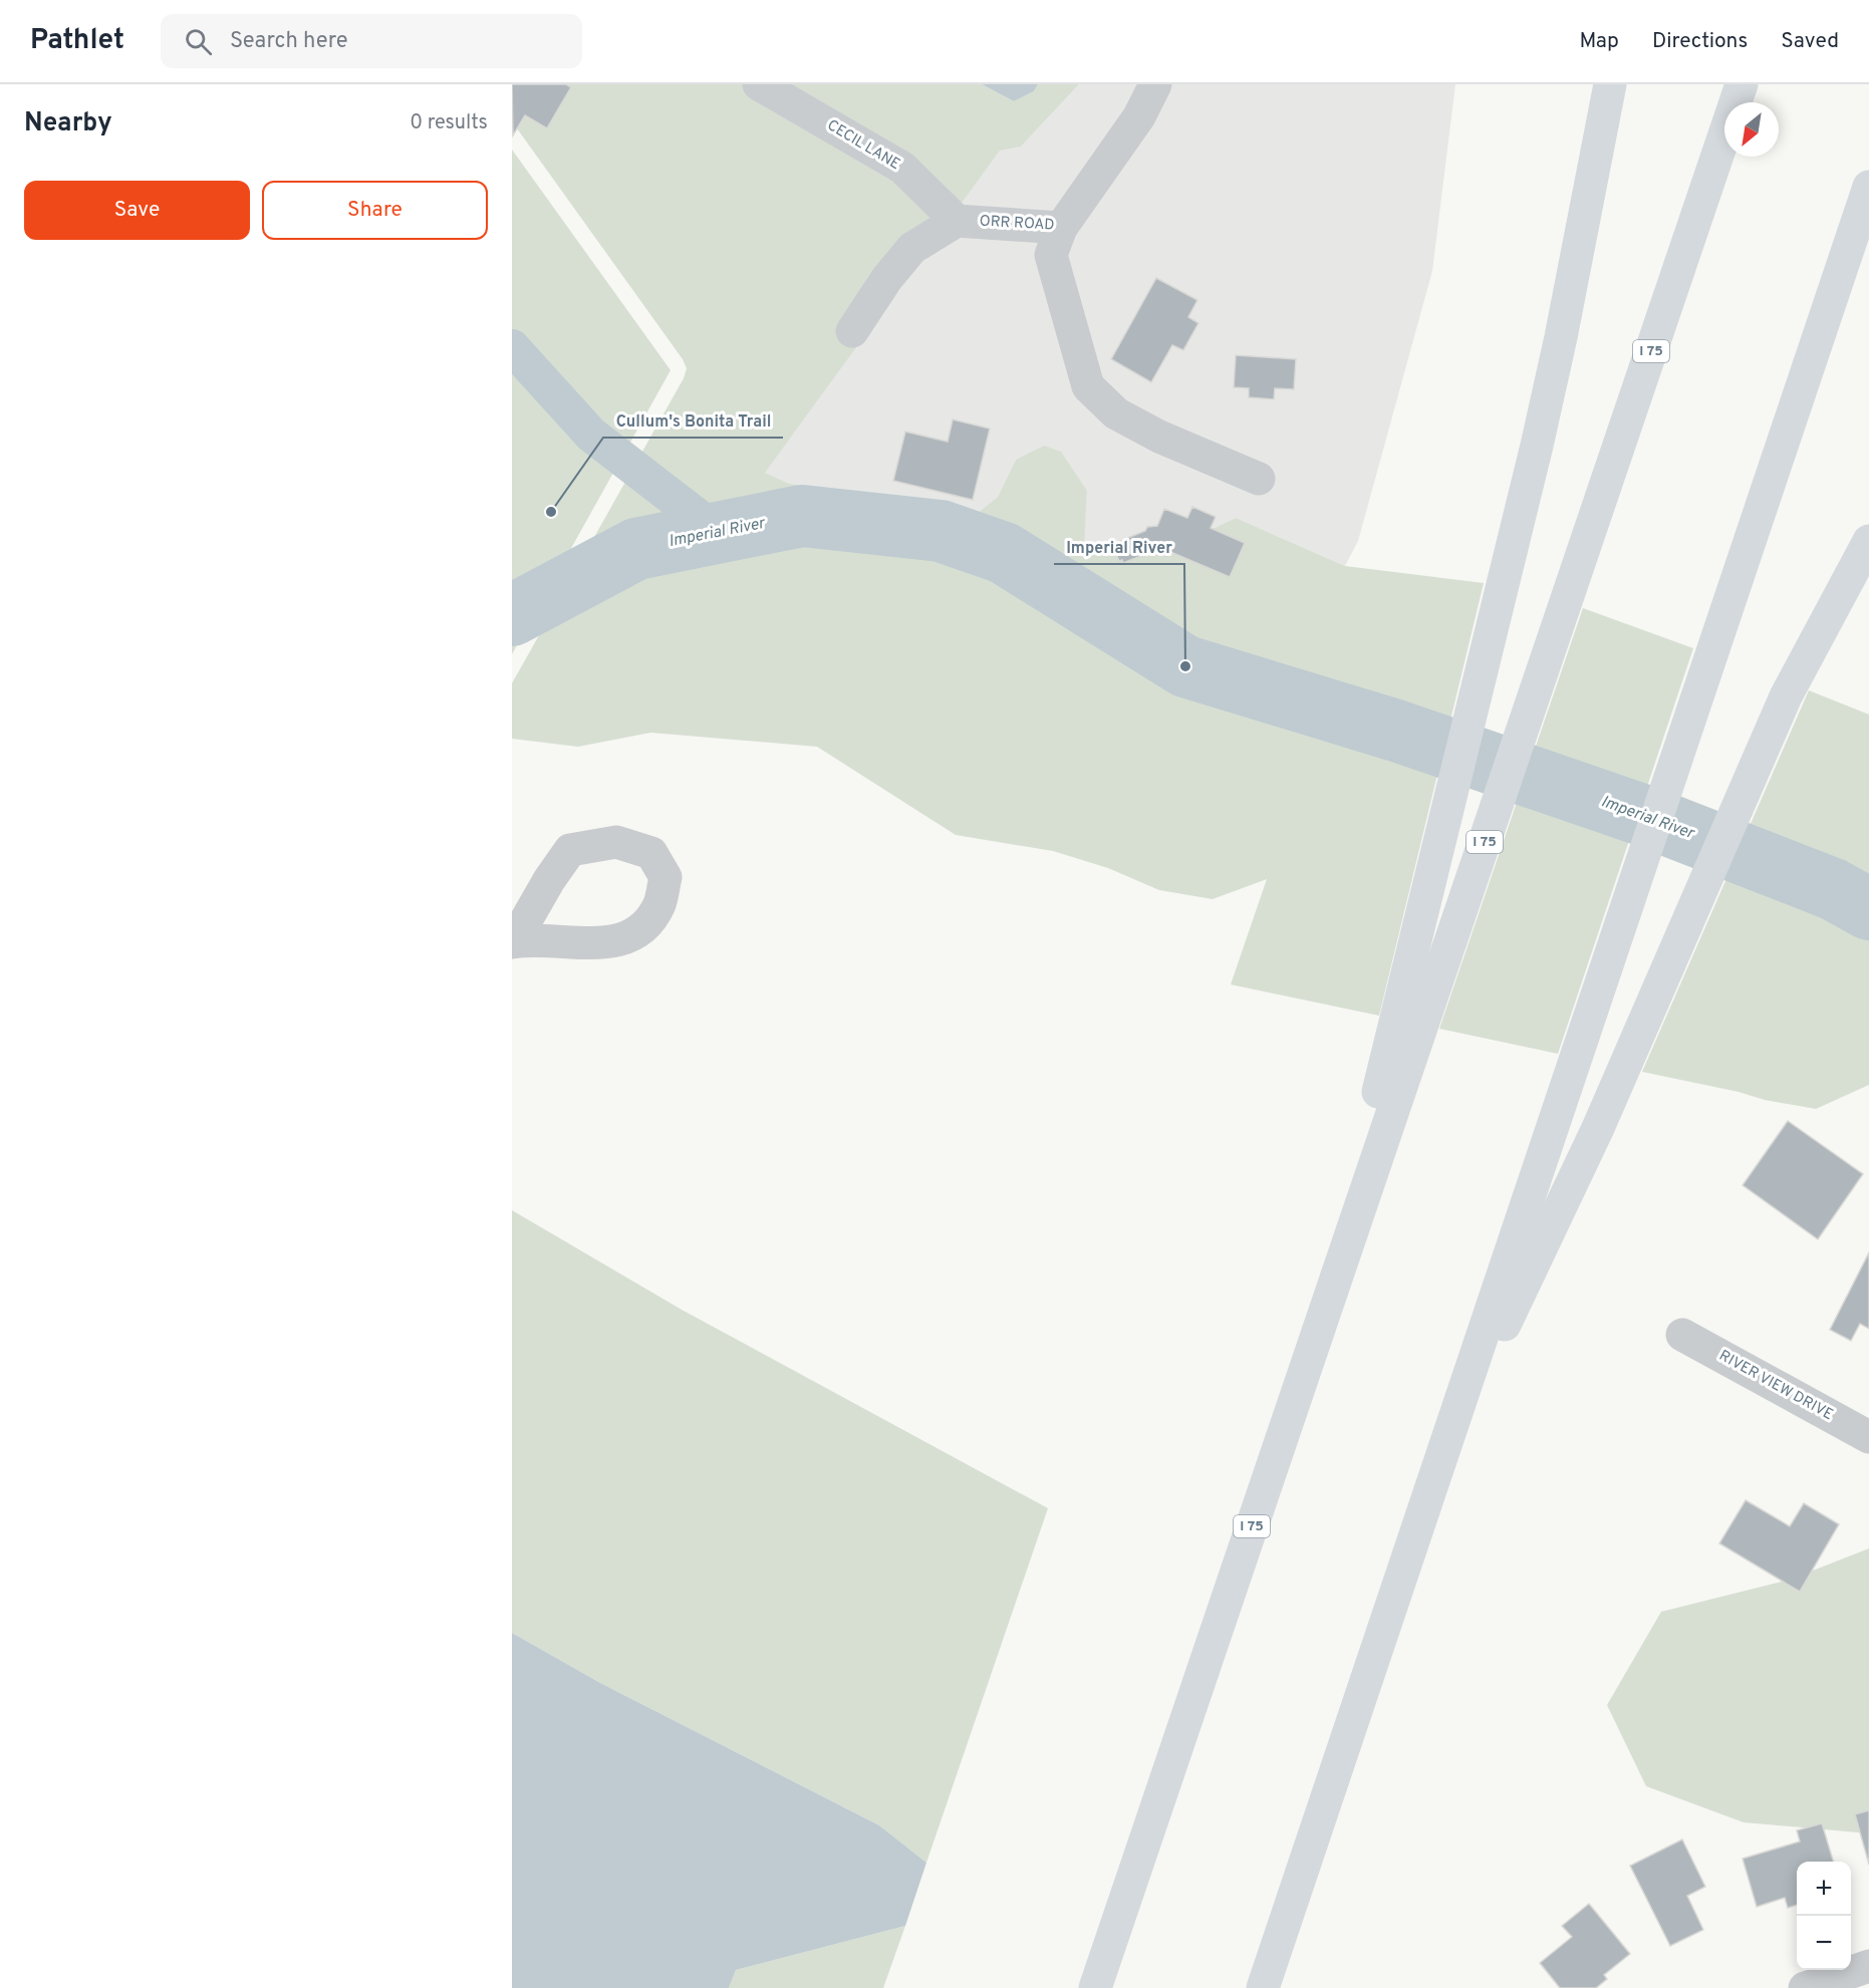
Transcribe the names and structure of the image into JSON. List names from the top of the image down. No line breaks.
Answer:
{"streets":{"highway":["I 75"],"street":["CECIL LANE","ORR ROAD","RIVER VIEW DRIVE"]},"crossings":[["CECIL LANE","ORR ROAD"]],"water":["Imperial River"],"places":["Cullum's Bonita Trail","Imperial River"],"north":"bottom left","page":{"header":"Pathlet","search":"Search here","nav":["Map","Directions","Saved"],"heading":["Nearby","0 results"],"buttons":["Save","Share"],"map_buttons":["+","−"]}}
